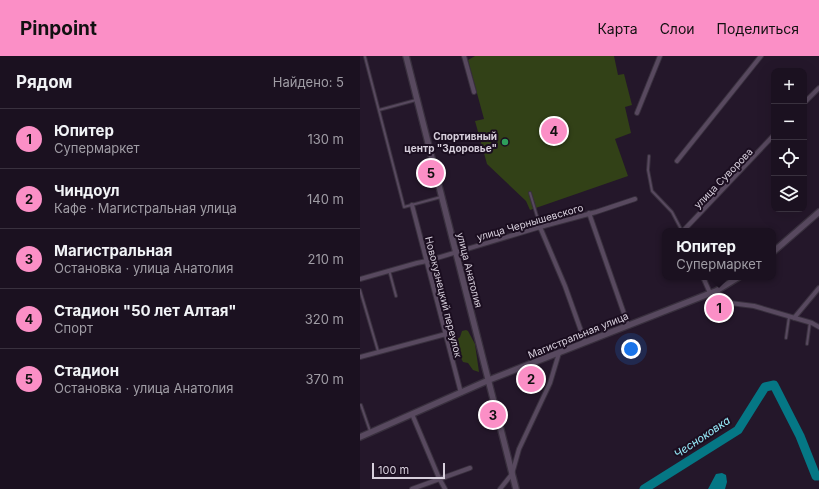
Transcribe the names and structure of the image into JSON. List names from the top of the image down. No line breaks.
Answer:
{"streets":{"street":["улица Суворова","улица Чернышевского","улица Анатолия","Новокузнецкий переулок","Магистральная улица"]},"crossings":[["улица Чернышевского","улица Анатолия"],["улица Чернышевского","Новокузнецкий переулок"],["улица Анатолия","Магистральная улица"],["Новокузнецкий переулок","Магистральная улица"]],"water":["Чесноковка"],"places":["Спортивный центр \"Здоровье\""],"scale_bar":"100 m","page":{"header":"Pinpoint","nav":["Карта","Слои","Поделиться"],"heading":["Рядом","Найдено: 5"],"map_buttons":["+","−"],"list":[{"mark":"1","name":"Юпитер","note":"Супермаркет","value":"130 m"},{"mark":"2","name":"Чиндоул","note":"Кафе · Магистральная улица","value":"140 m"},{"mark":"3","name":"Магистральная","note":"Остановка · улица Анатолия","value":"210 m"},{"mark":"4","name":"Стадион \"50 лет Алтая\"","note":"Спорт","value":"320 m"},{"mark":"5","name":"Стадион","note":"Остановка · улица Анатолия","value":"370 m"}],"pins":["4","5","1","2","3"],"popup":["Юпитер","Супермаркет"],"scale":"100 m"}}
